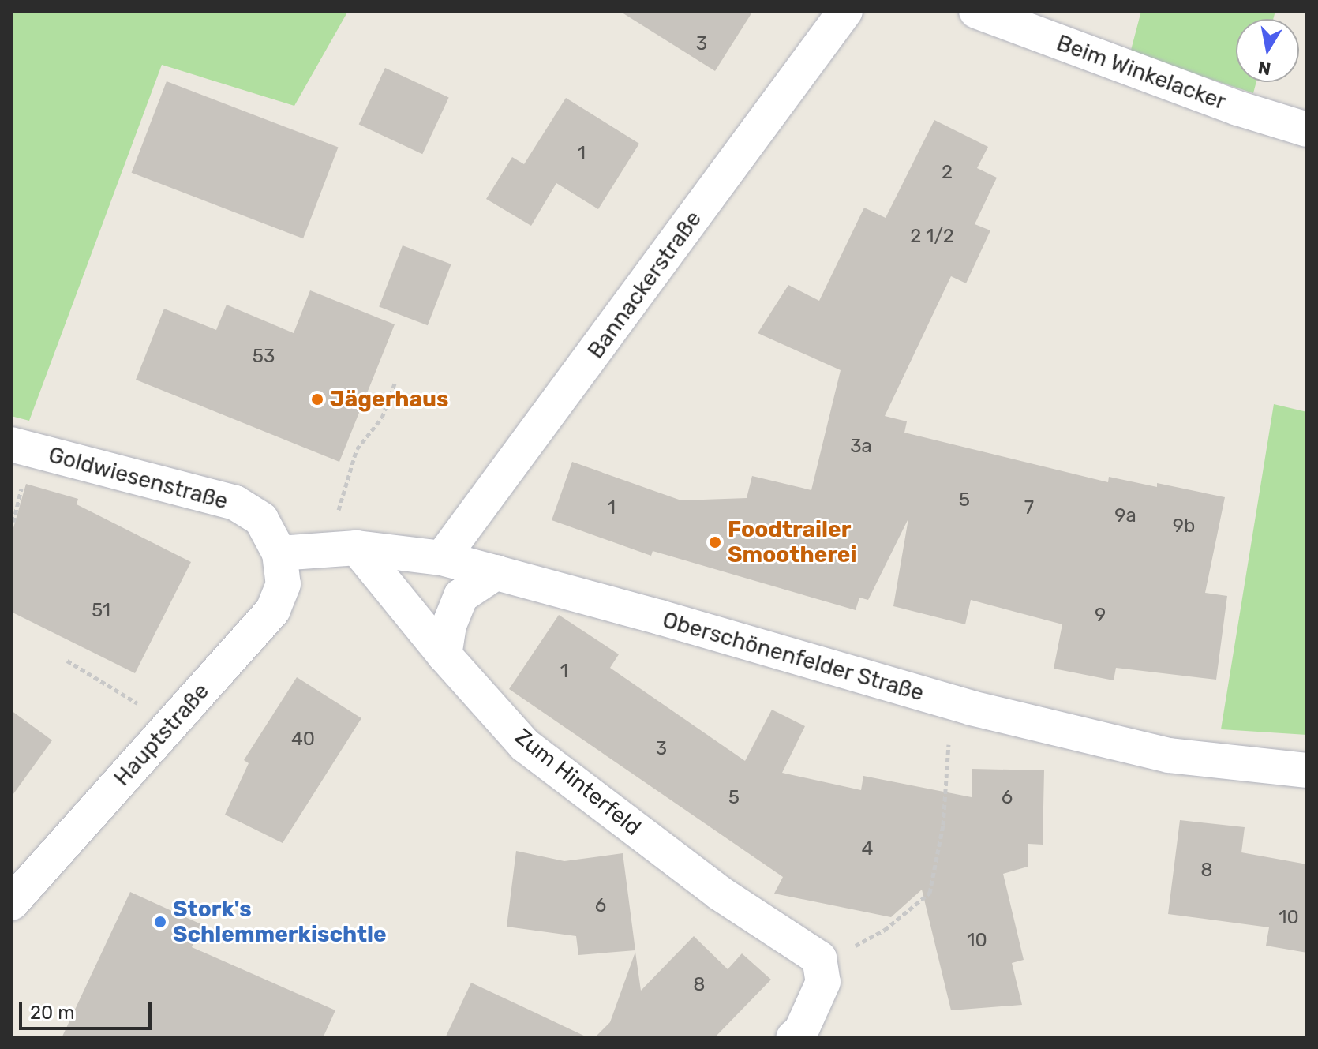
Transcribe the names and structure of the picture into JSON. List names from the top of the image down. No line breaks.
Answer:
{"streets":{"street":["Beim Winkelacker","Bannackerstraße","Goldwiesenstraße","Oberschönenfelder Straße","Hauptstraße","Zum Hinterfeld"]},"crossings":[["Bannackerstraße","Oberschönenfelder Straße"],["Goldwiesenstraße","Oberschönenfelder Straße"],["Goldwiesenstraße","Hauptstraße"],["Oberschönenfelder Straße","Hauptstraße"],["Oberschönenfelder Straße","Zum Hinterfeld"]],"places":["Jägerhaus","Foodtrailer Smootherei","Stork's Schlemmerkischtle"],"house_numbers":["3","1","2","2 1/2","53","3a","5","1","7","9a","9b","51","9","1","40","3","5","6","4","8","6","10","10","8"],"scale_bar":"20 m","north":"bottom"}
